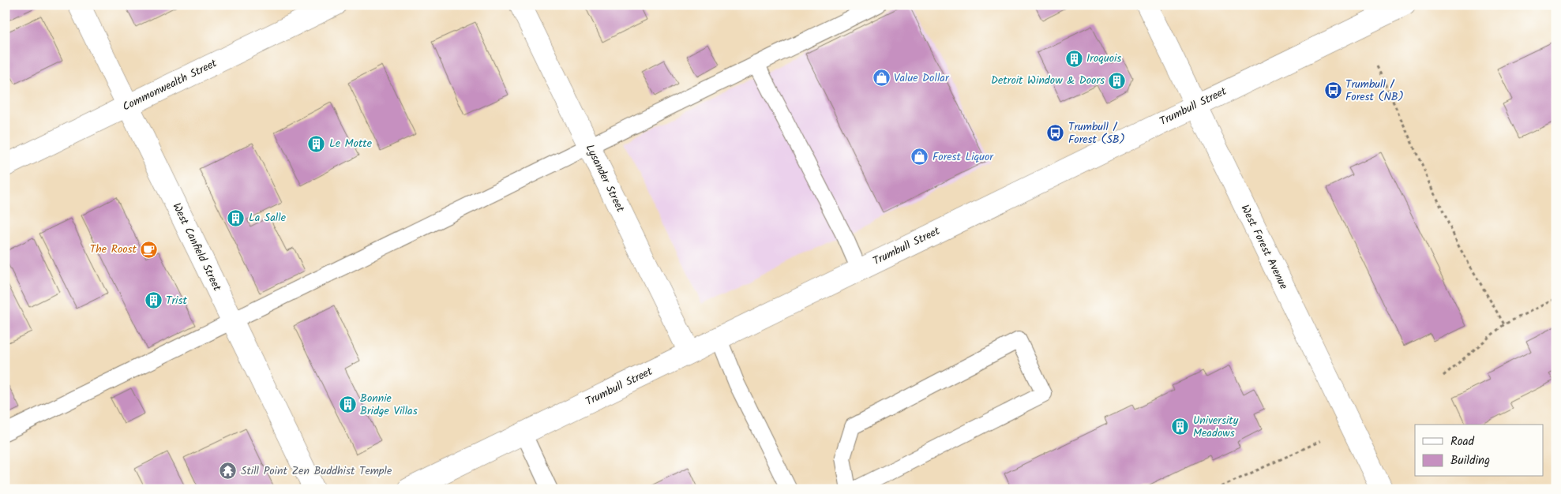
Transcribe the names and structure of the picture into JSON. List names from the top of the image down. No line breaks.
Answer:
{"streets":{"street":["Commonwealth Street","Trumbull Street","Lysander Street","West Canfield Street","West Forest Avenue"]},"crossings":[["Commonwealth Street","West Canfield Street"],["Trumbull Street","Lysander Street"],["Trumbull Street","West Forest Avenue"]],"places":{"building":["Iroquois","Detroit Window & Doors","Le Motte","La Salle","Trist","Bonnie Bridge Villas","University Meadows"],"shop":["Value Dollar","Forest Liquor"],"bus stop":["Trumbull / Forest (NB)","Trumbull / Forest (SB)"],"cafe":["The Roost"],"temple":["Still Point Zen Buddhist Temple"]},"legend":["Road","Building"]}
